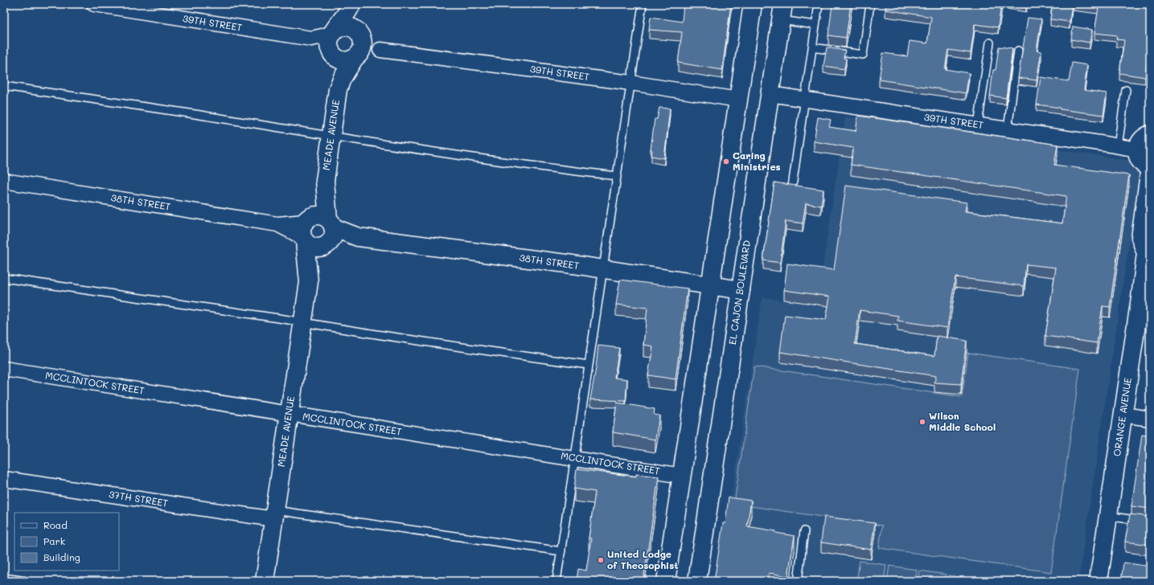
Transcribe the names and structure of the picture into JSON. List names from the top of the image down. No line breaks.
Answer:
{"streets":{"main road":["MEADE AVENUE","38TH STREET","EL CAJON BOULEVARD","ORANGE AVENUE"],"street":["39TH STREET","MCCLINTOCK STREET","37TH STREET"]},"crossings":[["39TH STREET","MEADE AVENUE"],["39TH STREET","EL CAJON BOULEVARD"],["MEADE AVENUE","38TH STREET"],["MEADE AVENUE","MCCLINTOCK STREET"],["MEADE AVENUE","37TH STREET"],["38TH STREET","EL CAJON BOULEVARD"]],"places":["Caring Ministries","Wilson Middle School","United Lodge of Theosophist"],"legend":["Road","Park","Building"]}
